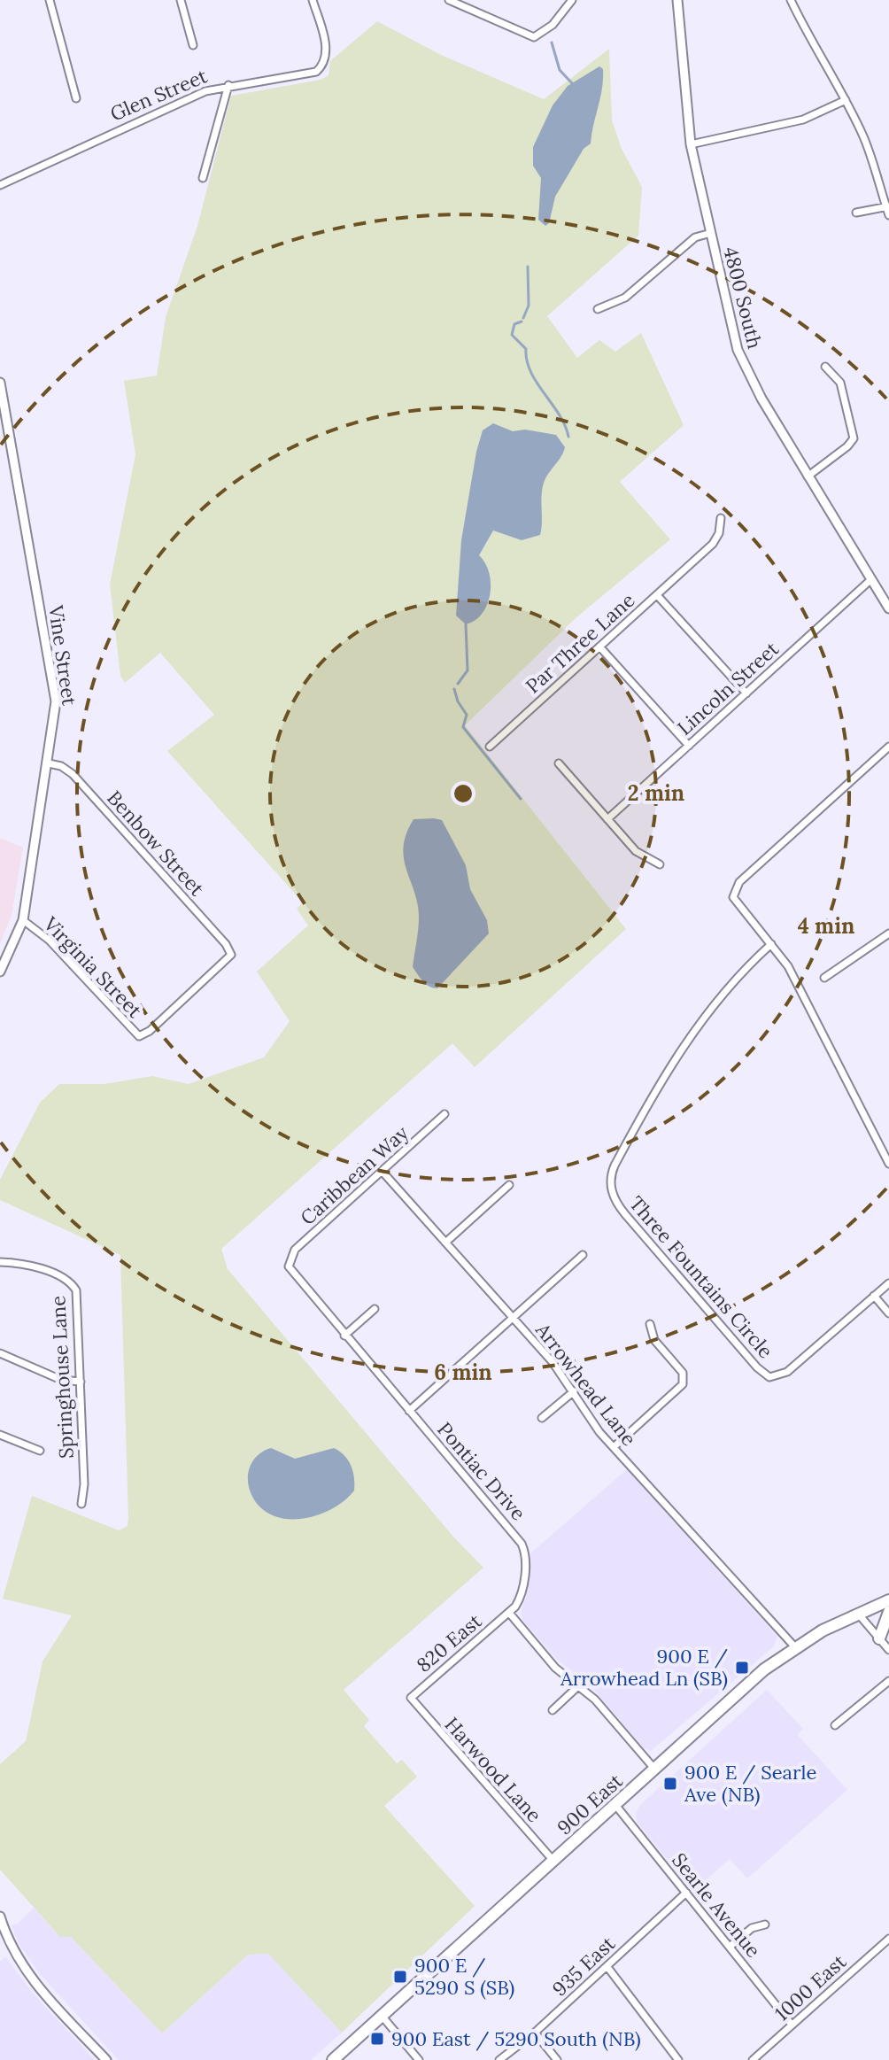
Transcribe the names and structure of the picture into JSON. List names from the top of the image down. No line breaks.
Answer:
{"streets":{"main road":["900 East"],"street":["Glen Street","4800 South","Par Three Lane","Vine Street","Lincoln Street","Benbow Street","Virginia Street","Caribbean Way","Three Fountains Circle","Springhouse Lane","Arrowhead Lane","Pontiac Drive","820 East","Harwood Lane","Searle Avenue","935 East","1000 East"]},"crossings":[["4800 South","Lincoln Street"],["Par Three Lane","Lincoln Street"],["Vine Street","Benbow Street"],["Vine Street","Virginia Street"],["Benbow Street","Virginia Street"],["Caribbean Way","Arrowhead Lane"],["Caribbean Way","Pontiac Drive"],["Arrowhead Lane","900 East"],["Pontiac Drive","820 East"],["820 East","Harwood Lane"],["Harwood Lane","900 East"],["900 East","Searle Avenue"],["Searle Avenue","935 East"],["Searle Avenue","1000 East"]],"places":{"transit":["900 E / Arrowhead Ln (SB)","900 E / Searle Ave (NB)","900 E / 5290 S (SB)","900 East / 5290 South (NB)"]},"rings":["2 min","4 min","6 min"]}
